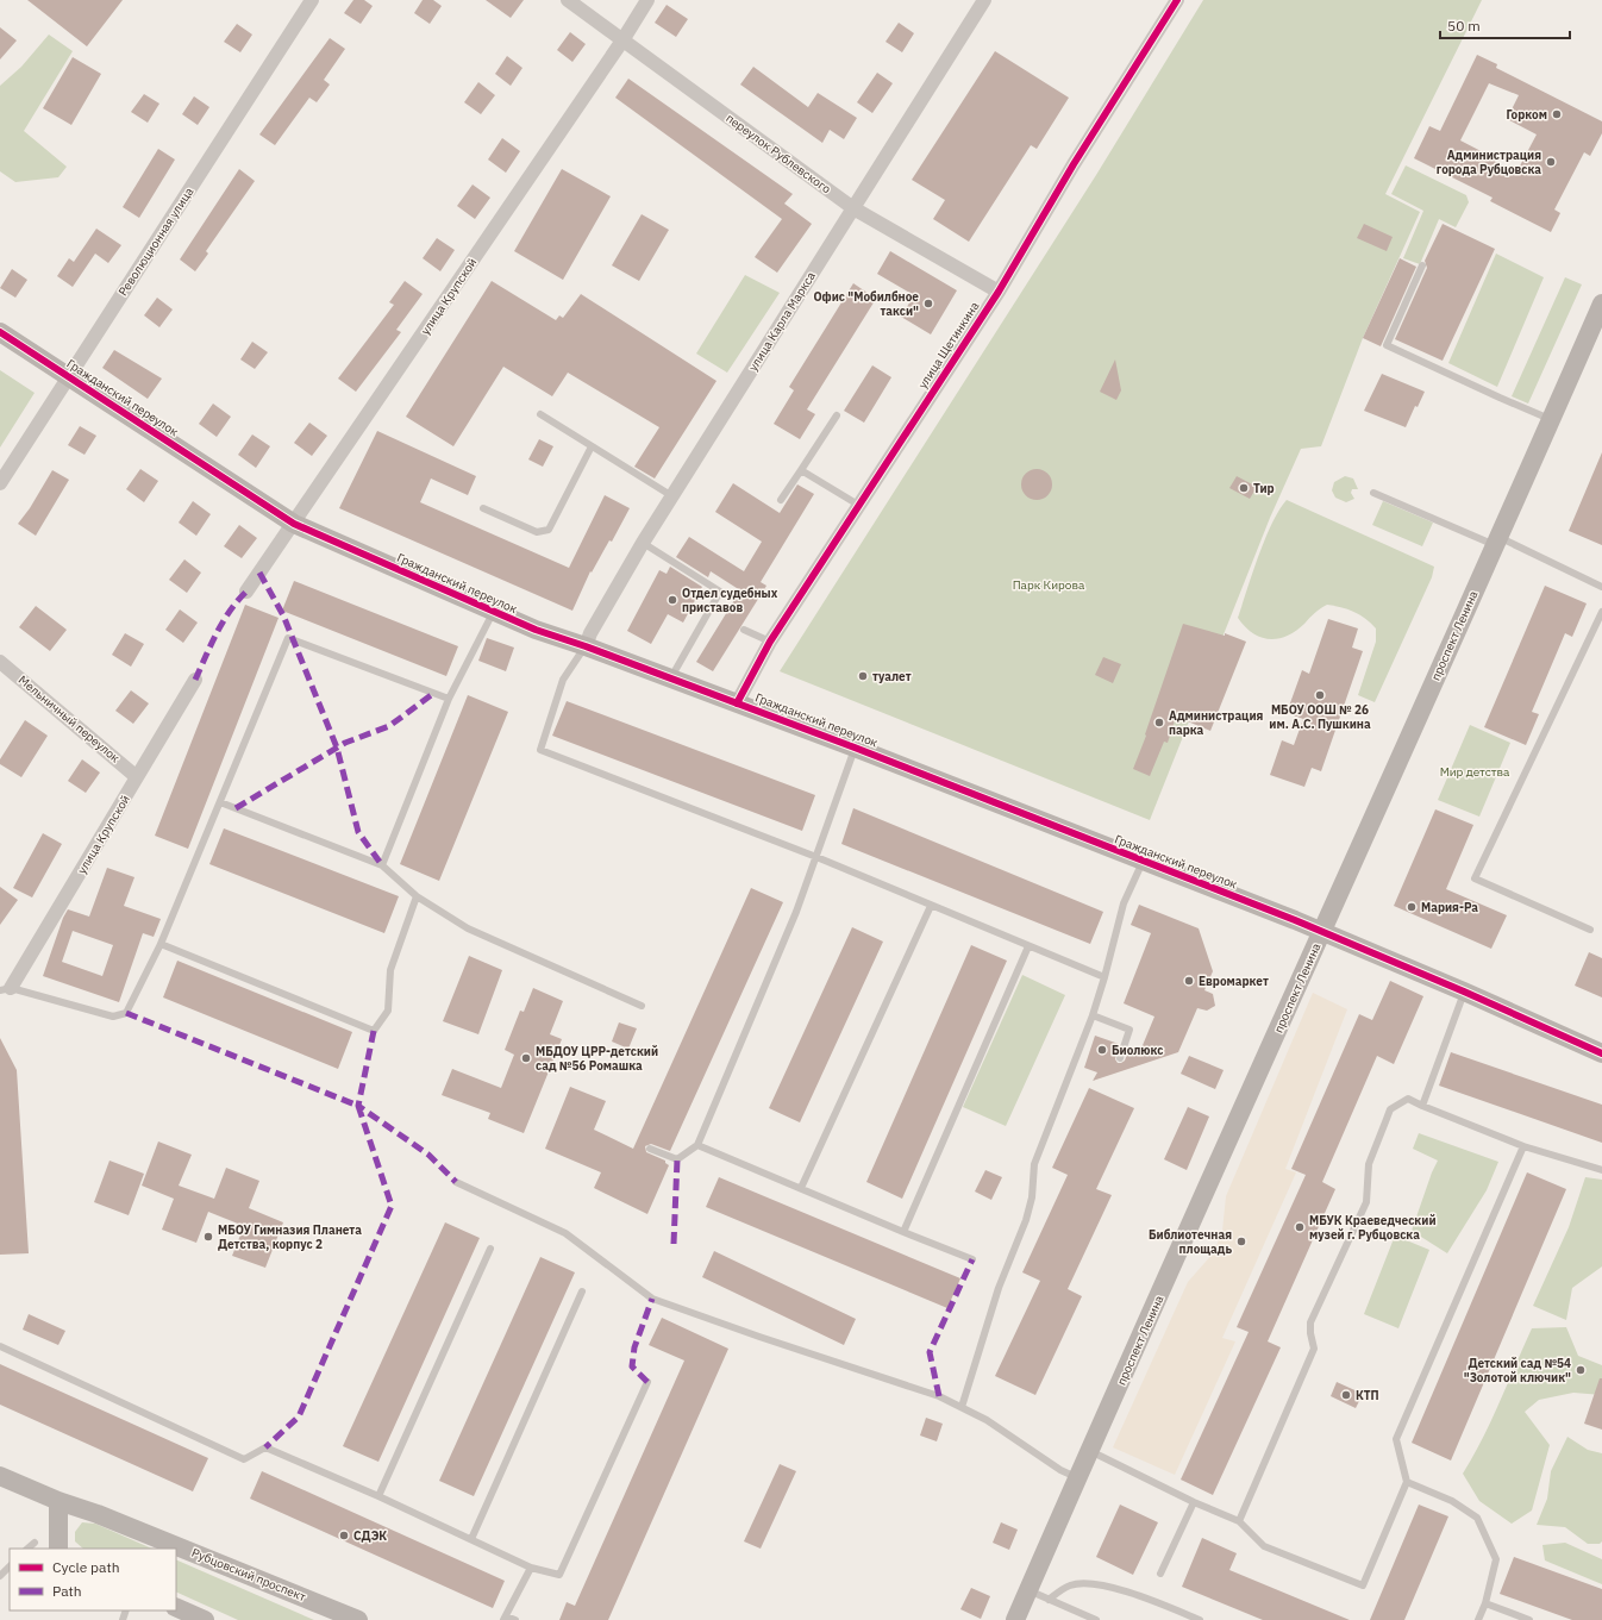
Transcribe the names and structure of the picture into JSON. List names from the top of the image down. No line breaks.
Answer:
{"streets":{"street":["переулок Рублевского","Революционная улица","улица Крупской","улица Карла Маркса","улица Щетинкина","Гражданский переулок","проспект Ленина","Мельничный переулок","Рубцовский проспект"]},"crossings":[["переулок Рублевского","улица Крупской"],["переулок Рублевского","улица Карла Маркса"],["переулок Рублевского","улица Щетинкина"],["Революционная улица","Гражданский переулок"],["улица Крупской","Гражданский переулок"],["улица Крупской","Мельничный переулок"],["улица Карла Маркса","Гражданский переулок"],["улица Щетинкина","Гражданский переулок"],["Гражданский переулок","проспект Ленина"]],"parks":["Парк Кирова","Мир детства"],"places":["Горком","Администрация города Рубцовска","Офис \"Мобилбное такси\"","Тир","Отдел судебных приставов","туалет","МБОУ ООШ № 26 им. А.С. Пушкина","Администрация парка","Мария-Ра","Евромаркет","Биолюкс","МБДОУ ЦРР-детский сад №56 Ромашка","МБУК Краеведческий музей г. Рубцовска","МБОУ Гимназия Планета Детства, корпус 2","Библиотечная площадь","Детский сад №54 \"Золотой ключик\"","КТП","СДЭК"],"legend":["Cycle path","Path"],"scale_bar":"50 m"}
